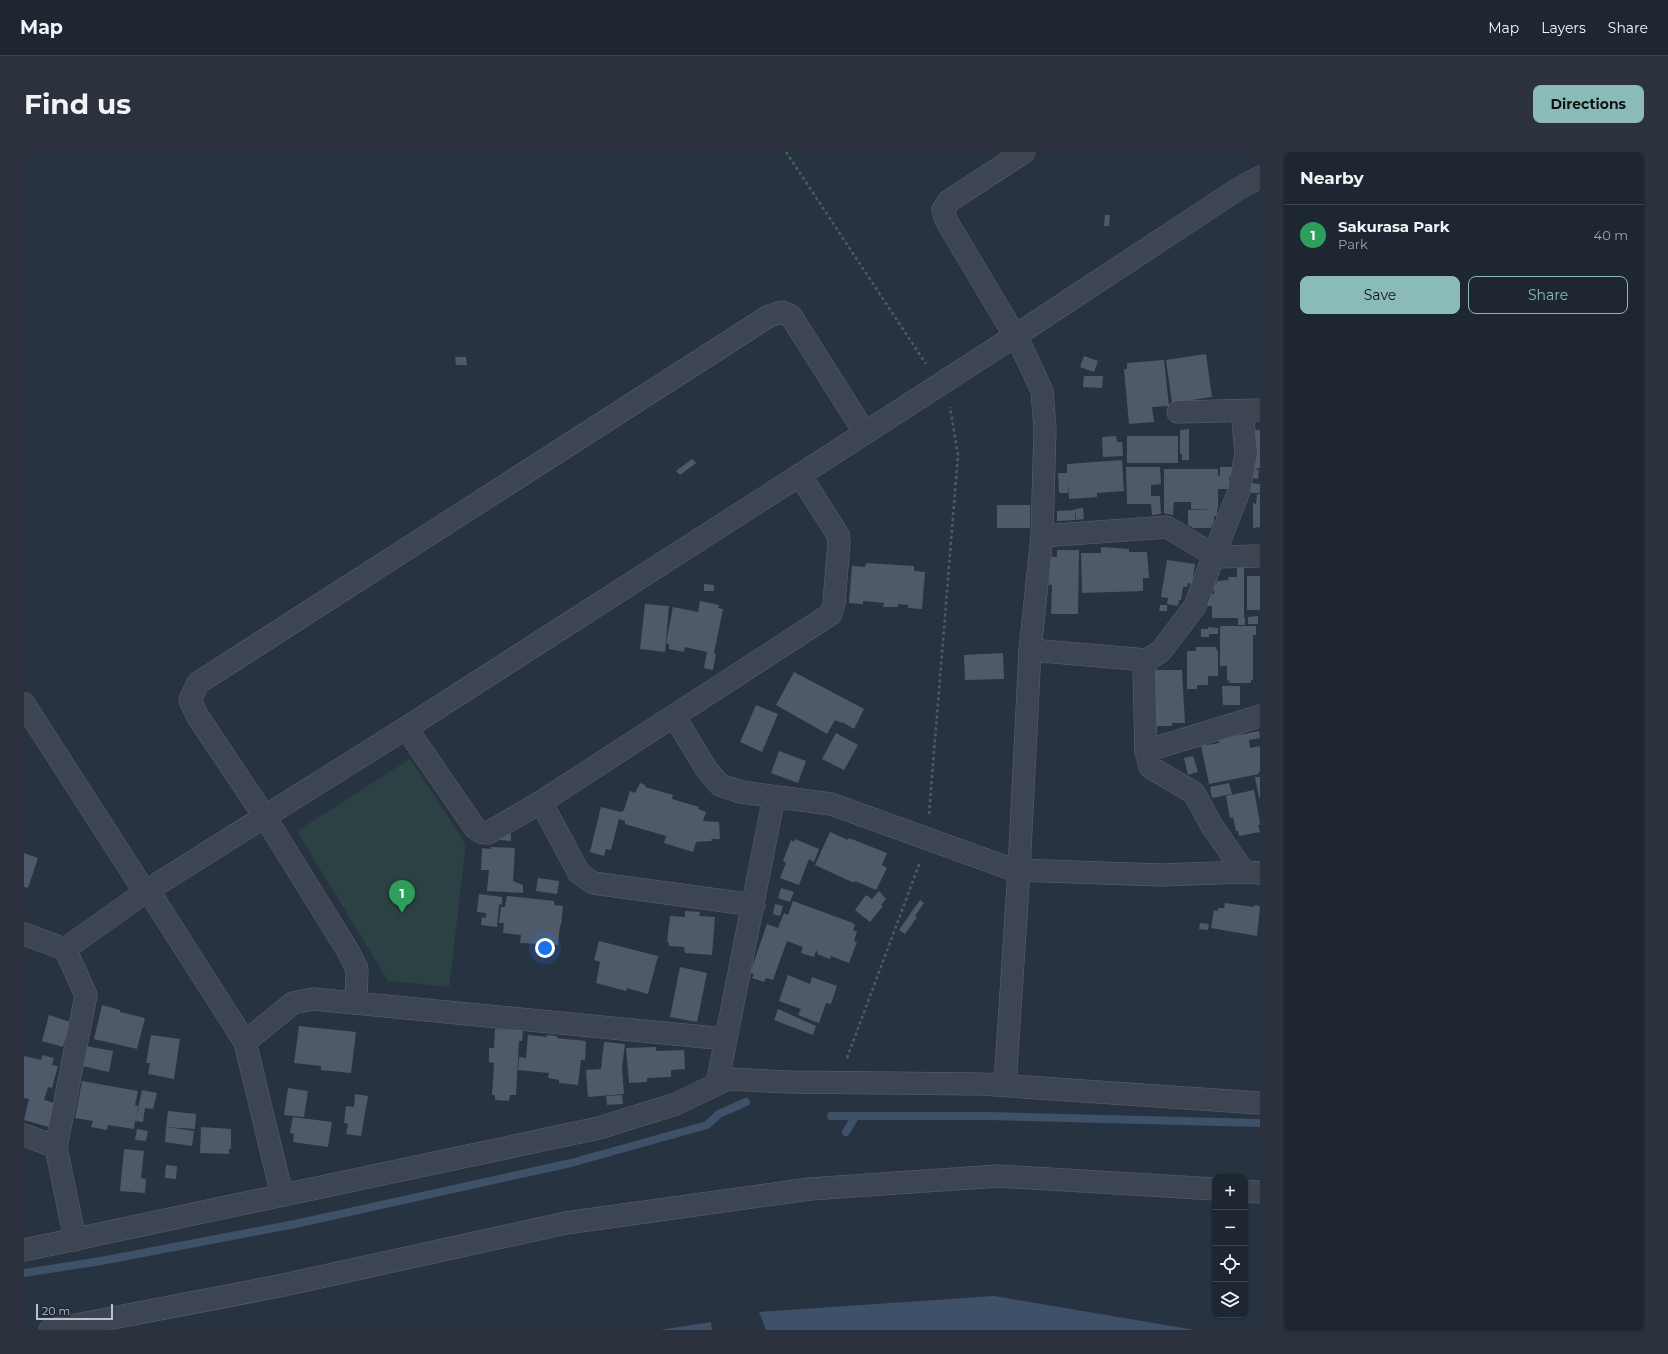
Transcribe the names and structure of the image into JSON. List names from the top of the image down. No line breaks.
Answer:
{"scale_bar":"20 m","page":{"header":"Map","nav":["Map","Layers","Share"],"buttons":["Directions",["Save","Share"]],"title":"Find us","heading":"Nearby","list":[{"mark":"1","name":"Sakurasa Park","note":"Park","value":"40 m"}],"pins":"1","map_buttons":["+","−"],"scale":"20 m"}}
